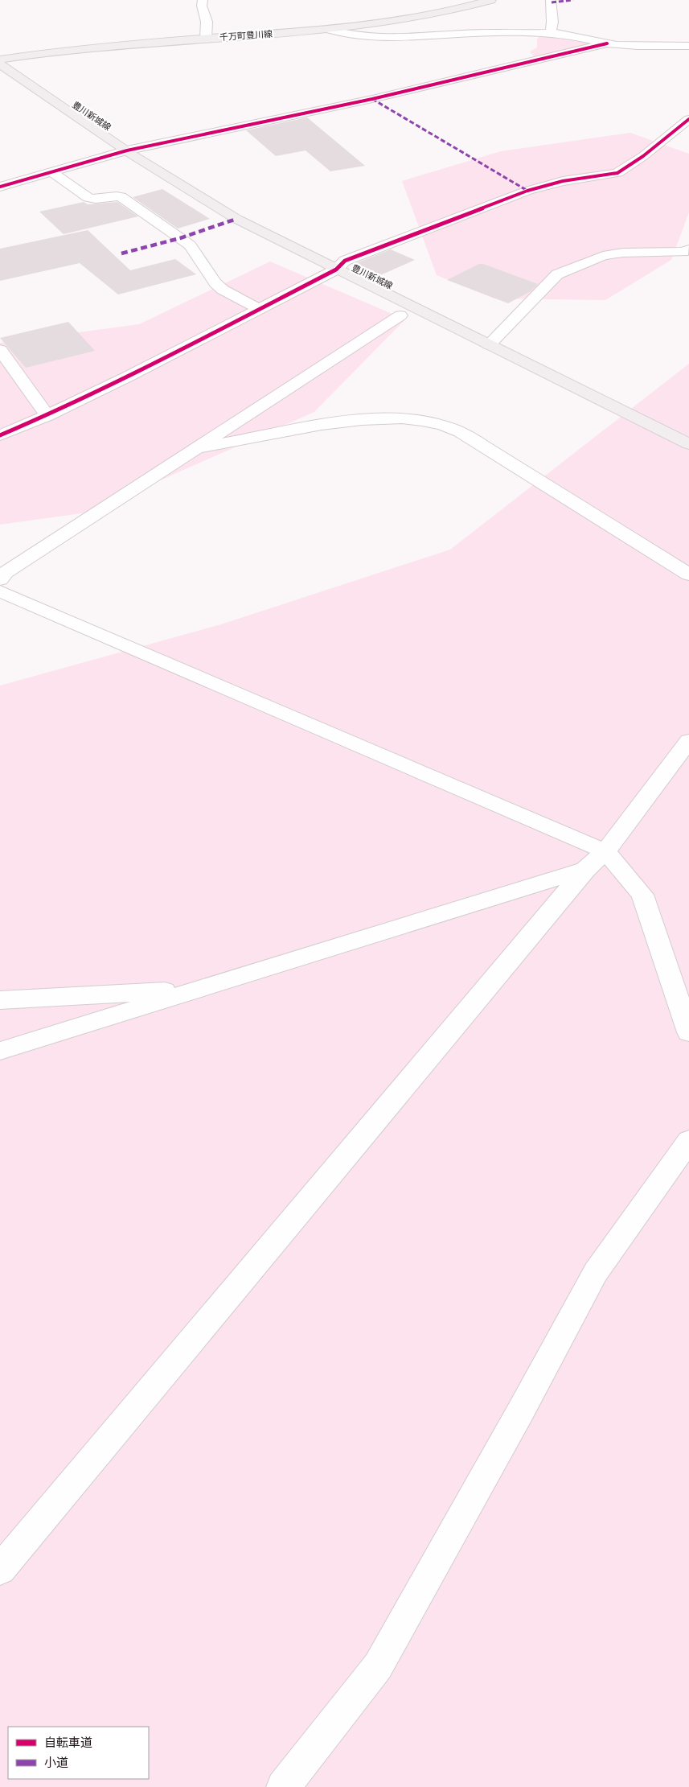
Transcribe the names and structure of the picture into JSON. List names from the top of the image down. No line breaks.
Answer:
{"streets":{"main road":["千万町豊川線","豊川新城線"]},"legend":["自転車道","小道"]}
